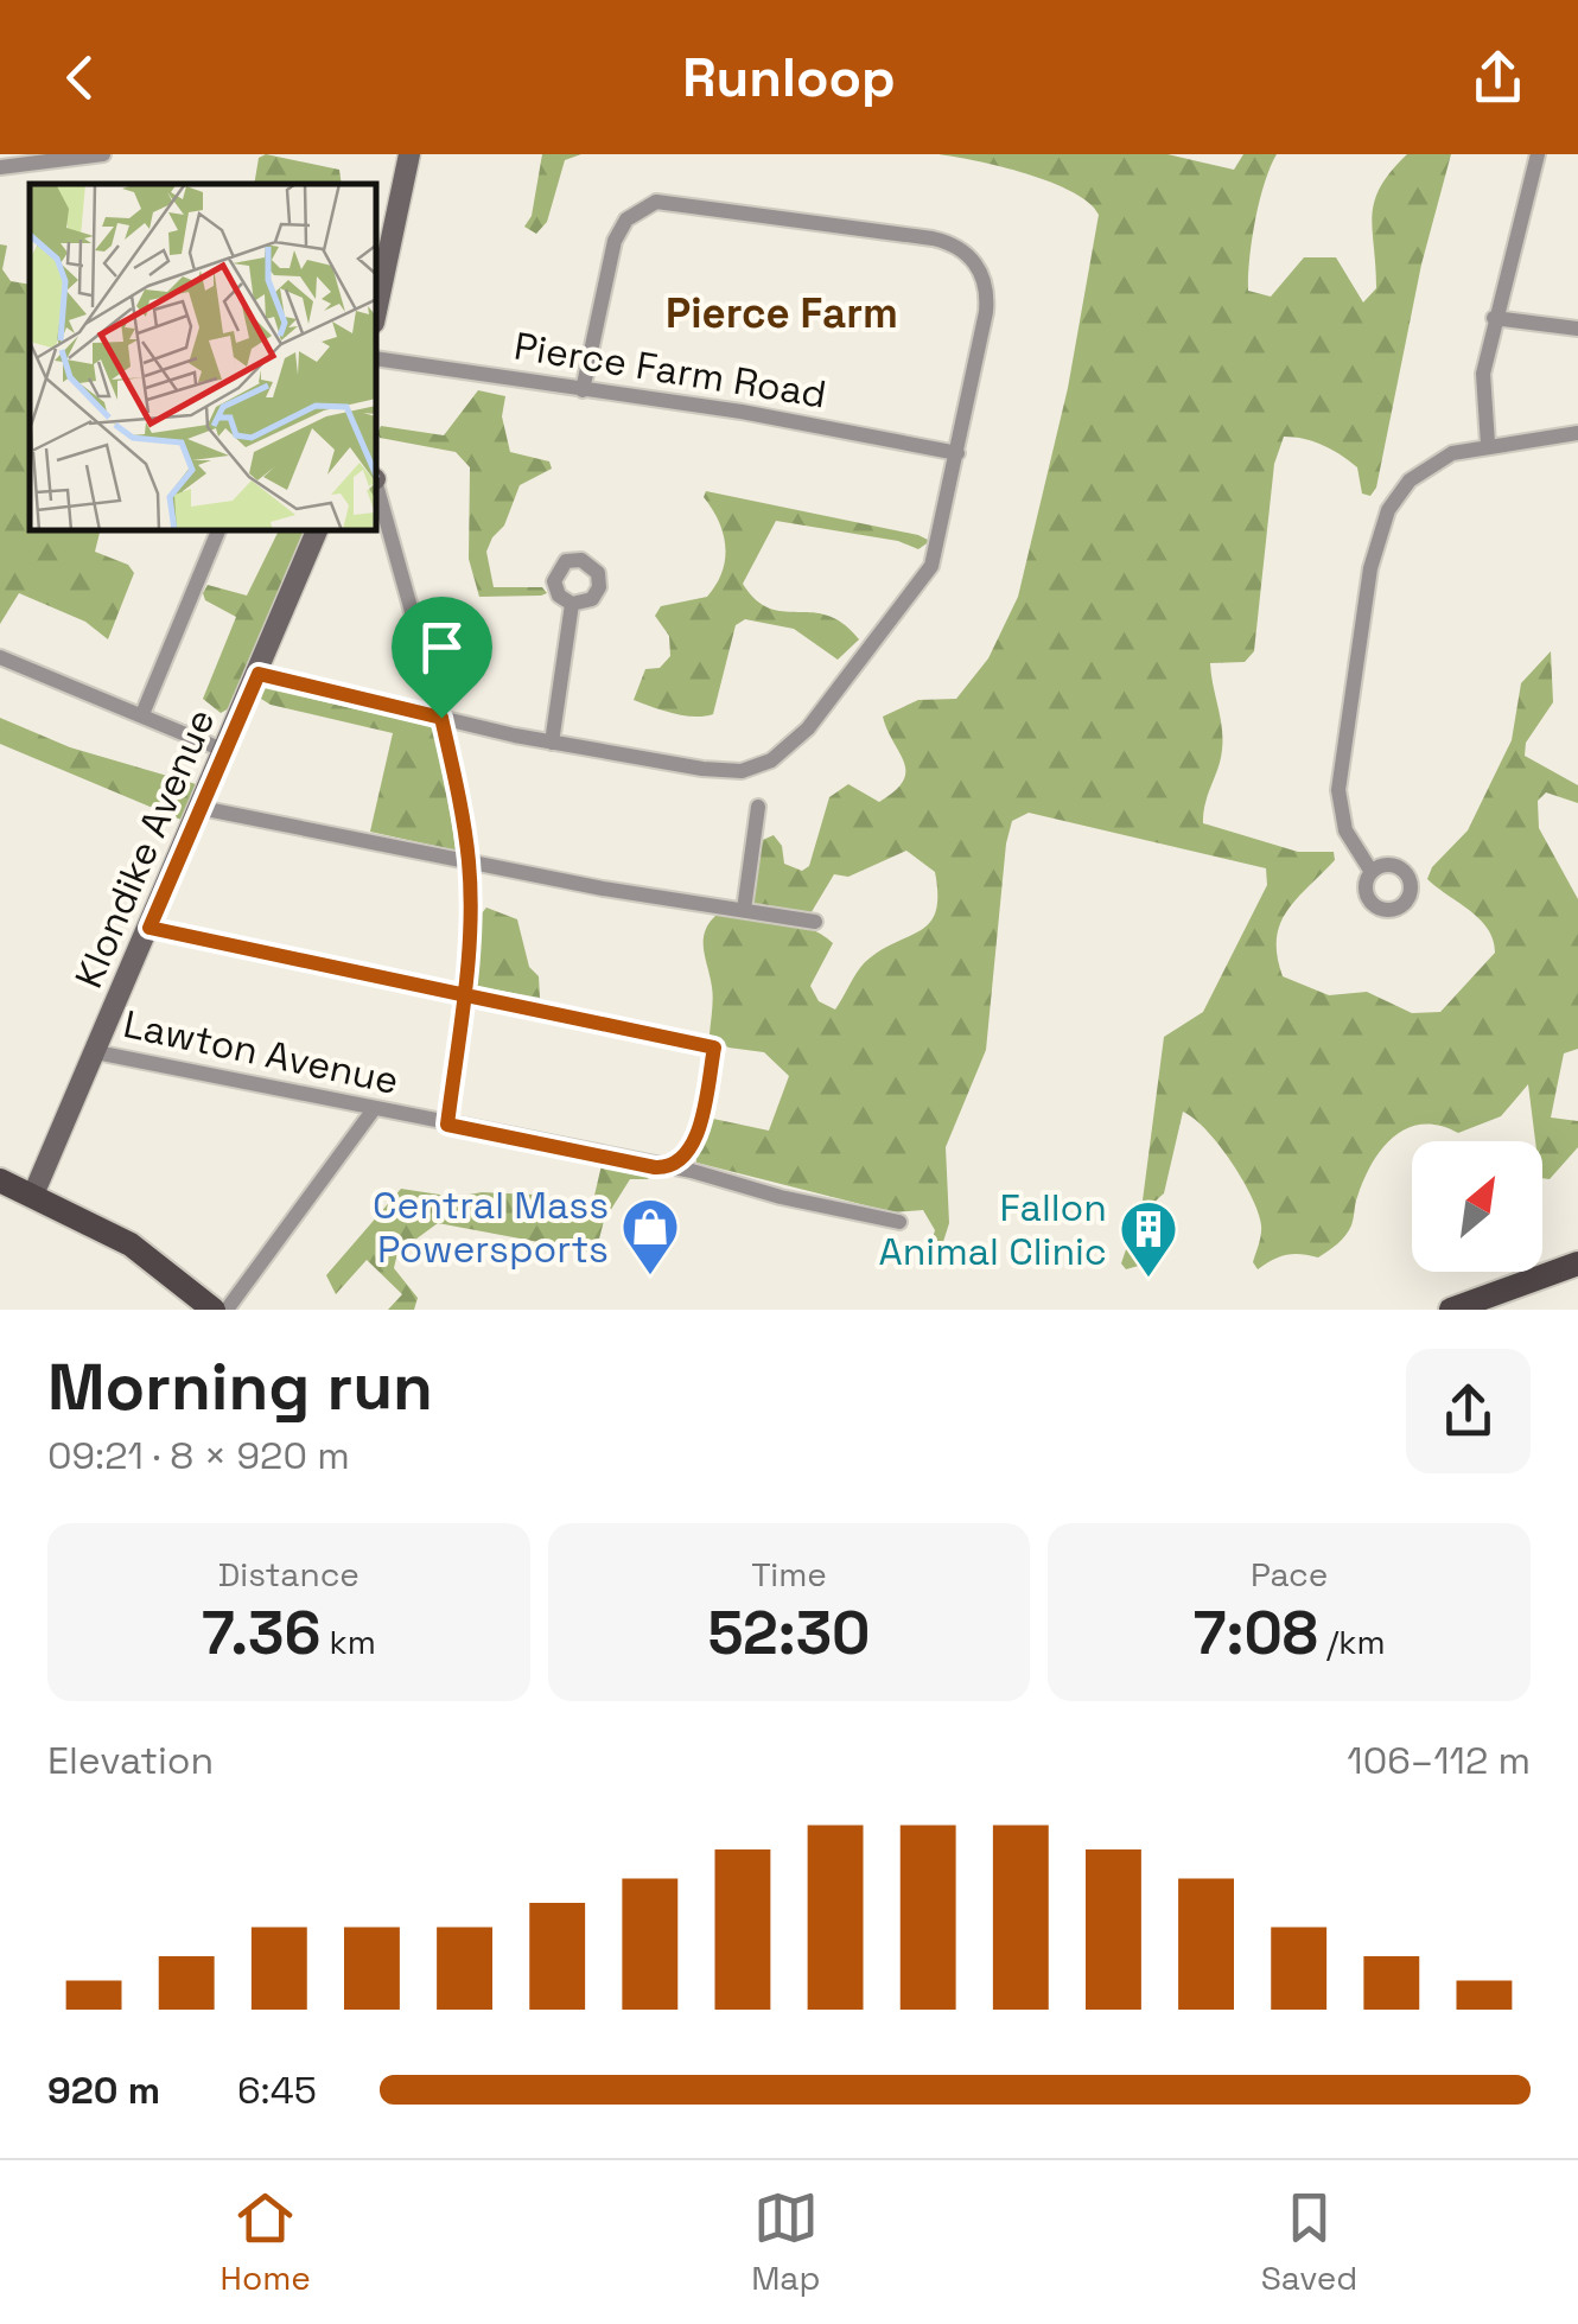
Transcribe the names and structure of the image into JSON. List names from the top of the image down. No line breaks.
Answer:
{"streets":{"street":["Pierce Farm Road","Klondike Avenue","Lawton Avenue"]},"crossings":[["Klondike Avenue","Lawton Avenue"]],"districts":["Pierce Farm"],"places":{"shop":["Central Mass Powersports"],"building":["Fallon Animal Clinic"]},"north":"top right","page":{"header":"Runloop","heading":["Morning run","09:21 · 8 × 920 m"],"stats":[["Distance","7.36 km"],["Time","52:30"],["Pace","7:08 /km"]],"chart":["Elevation","106–112 m"],"list":[{"name":"920 m","note":"6:45"}],"tabs":["Home","Map","Saved"]}}
